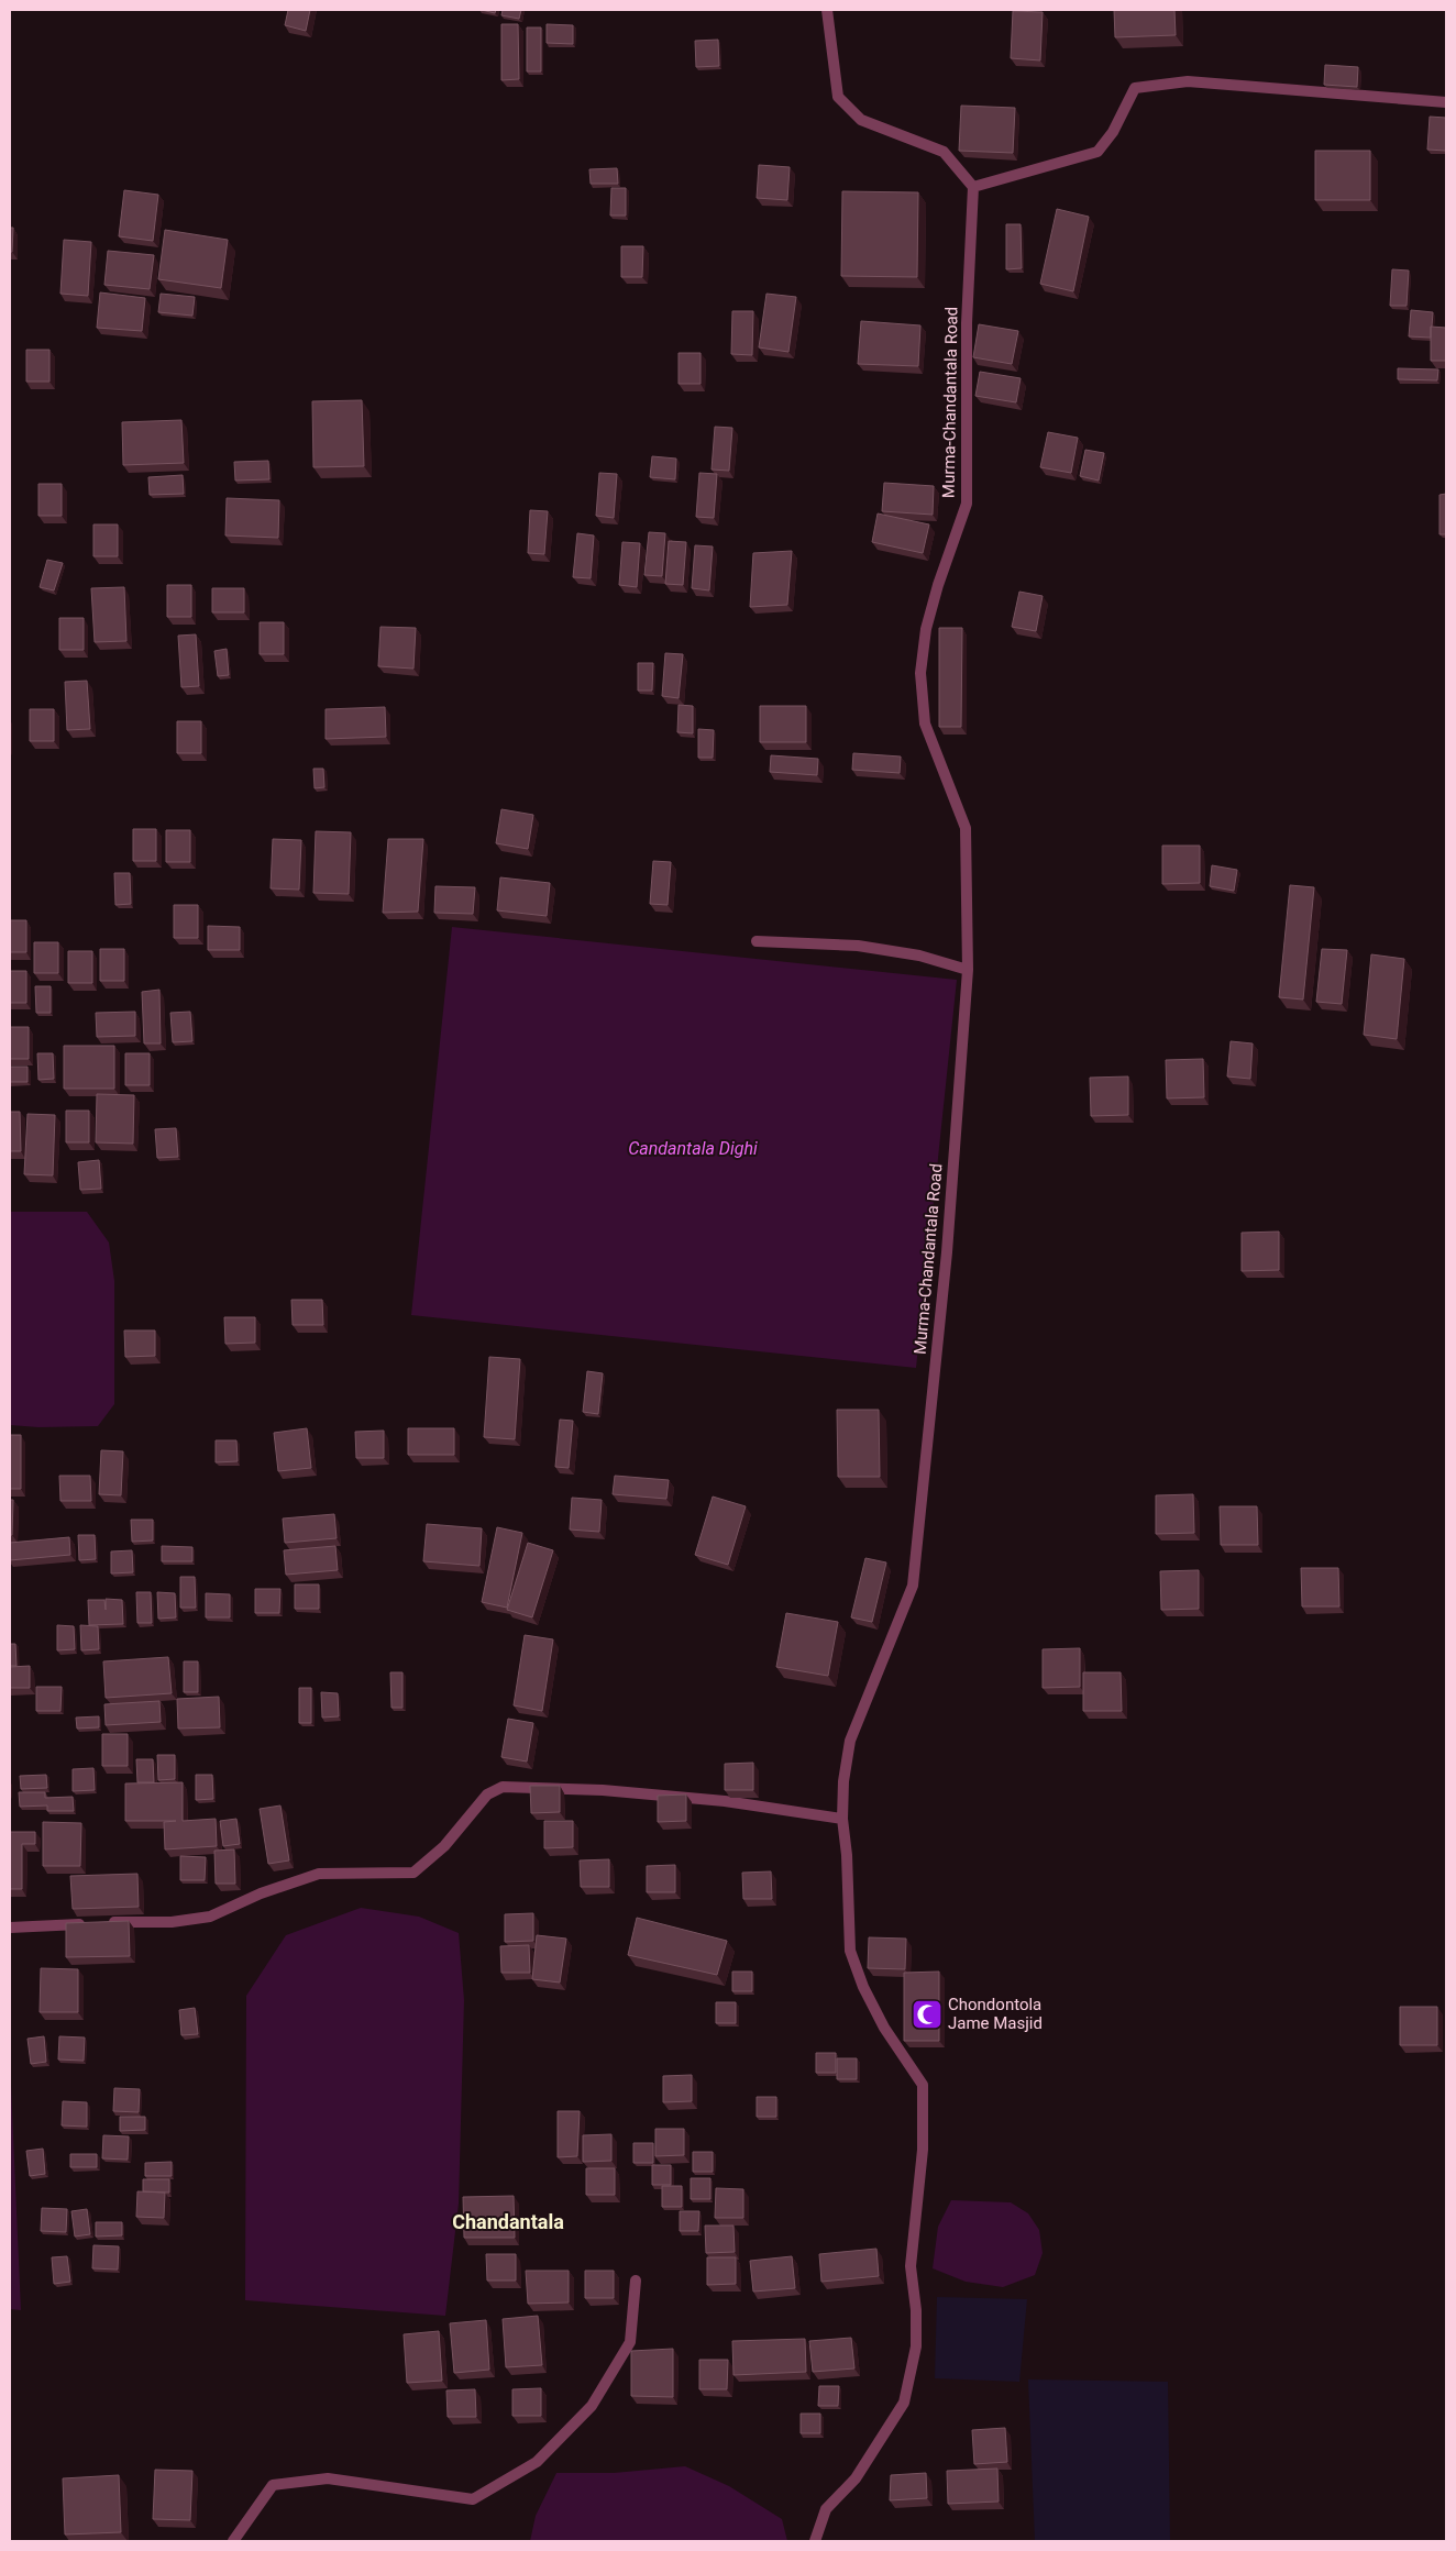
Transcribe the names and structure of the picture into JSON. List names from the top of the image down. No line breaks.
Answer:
{"streets":{"street":["Murma-Chandantala Road"]},"districts":["Chandantala"],"water":["Candantala Dighi"],"places":{"mosque":["Chondontola Jame Masjid"]}}
